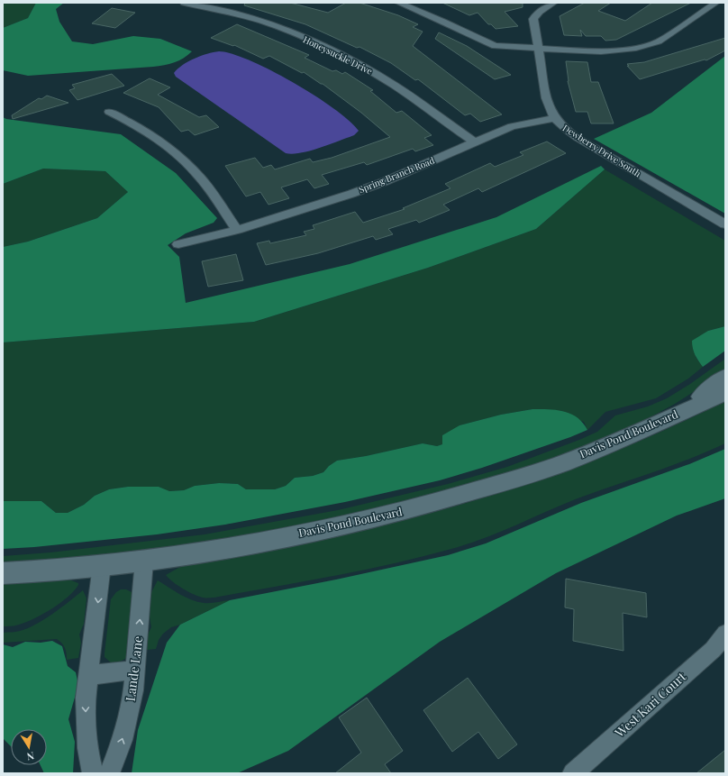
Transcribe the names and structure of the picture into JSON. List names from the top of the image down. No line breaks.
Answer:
{"streets":{"street":["Honeysuckle Drive","Dewberry Drive South","Spring Branch Road","Davis Pond Boulevard","Lande Lane","West Kari Court"]},"crossings":[["Honeysuckle Drive","Spring Branch Road"],["Dewberry Drive South","Spring Branch Road"],["Davis Pond Boulevard","Lande Lane"]],"north":"bottom"}
